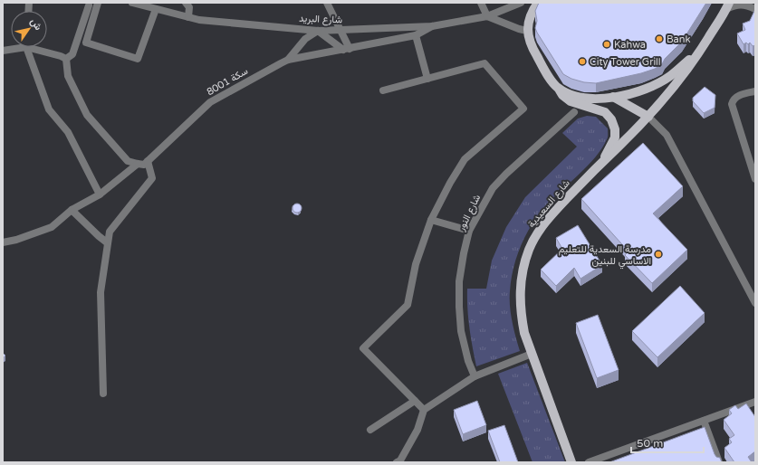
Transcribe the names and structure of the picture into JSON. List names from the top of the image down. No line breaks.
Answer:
{"streets":{"main road":["شارع السعيدية"],"street":["شارع البريد","سكة 8001","شارع النور"]},"crossings":[["شارع البريد","سكة 8001"]],"places":["Bank","Kahwa","City Tower Grill","مدرسة السعدية للتعليم الاساسي للبنين"],"scale_bar":"50 m","north":"top right"}
